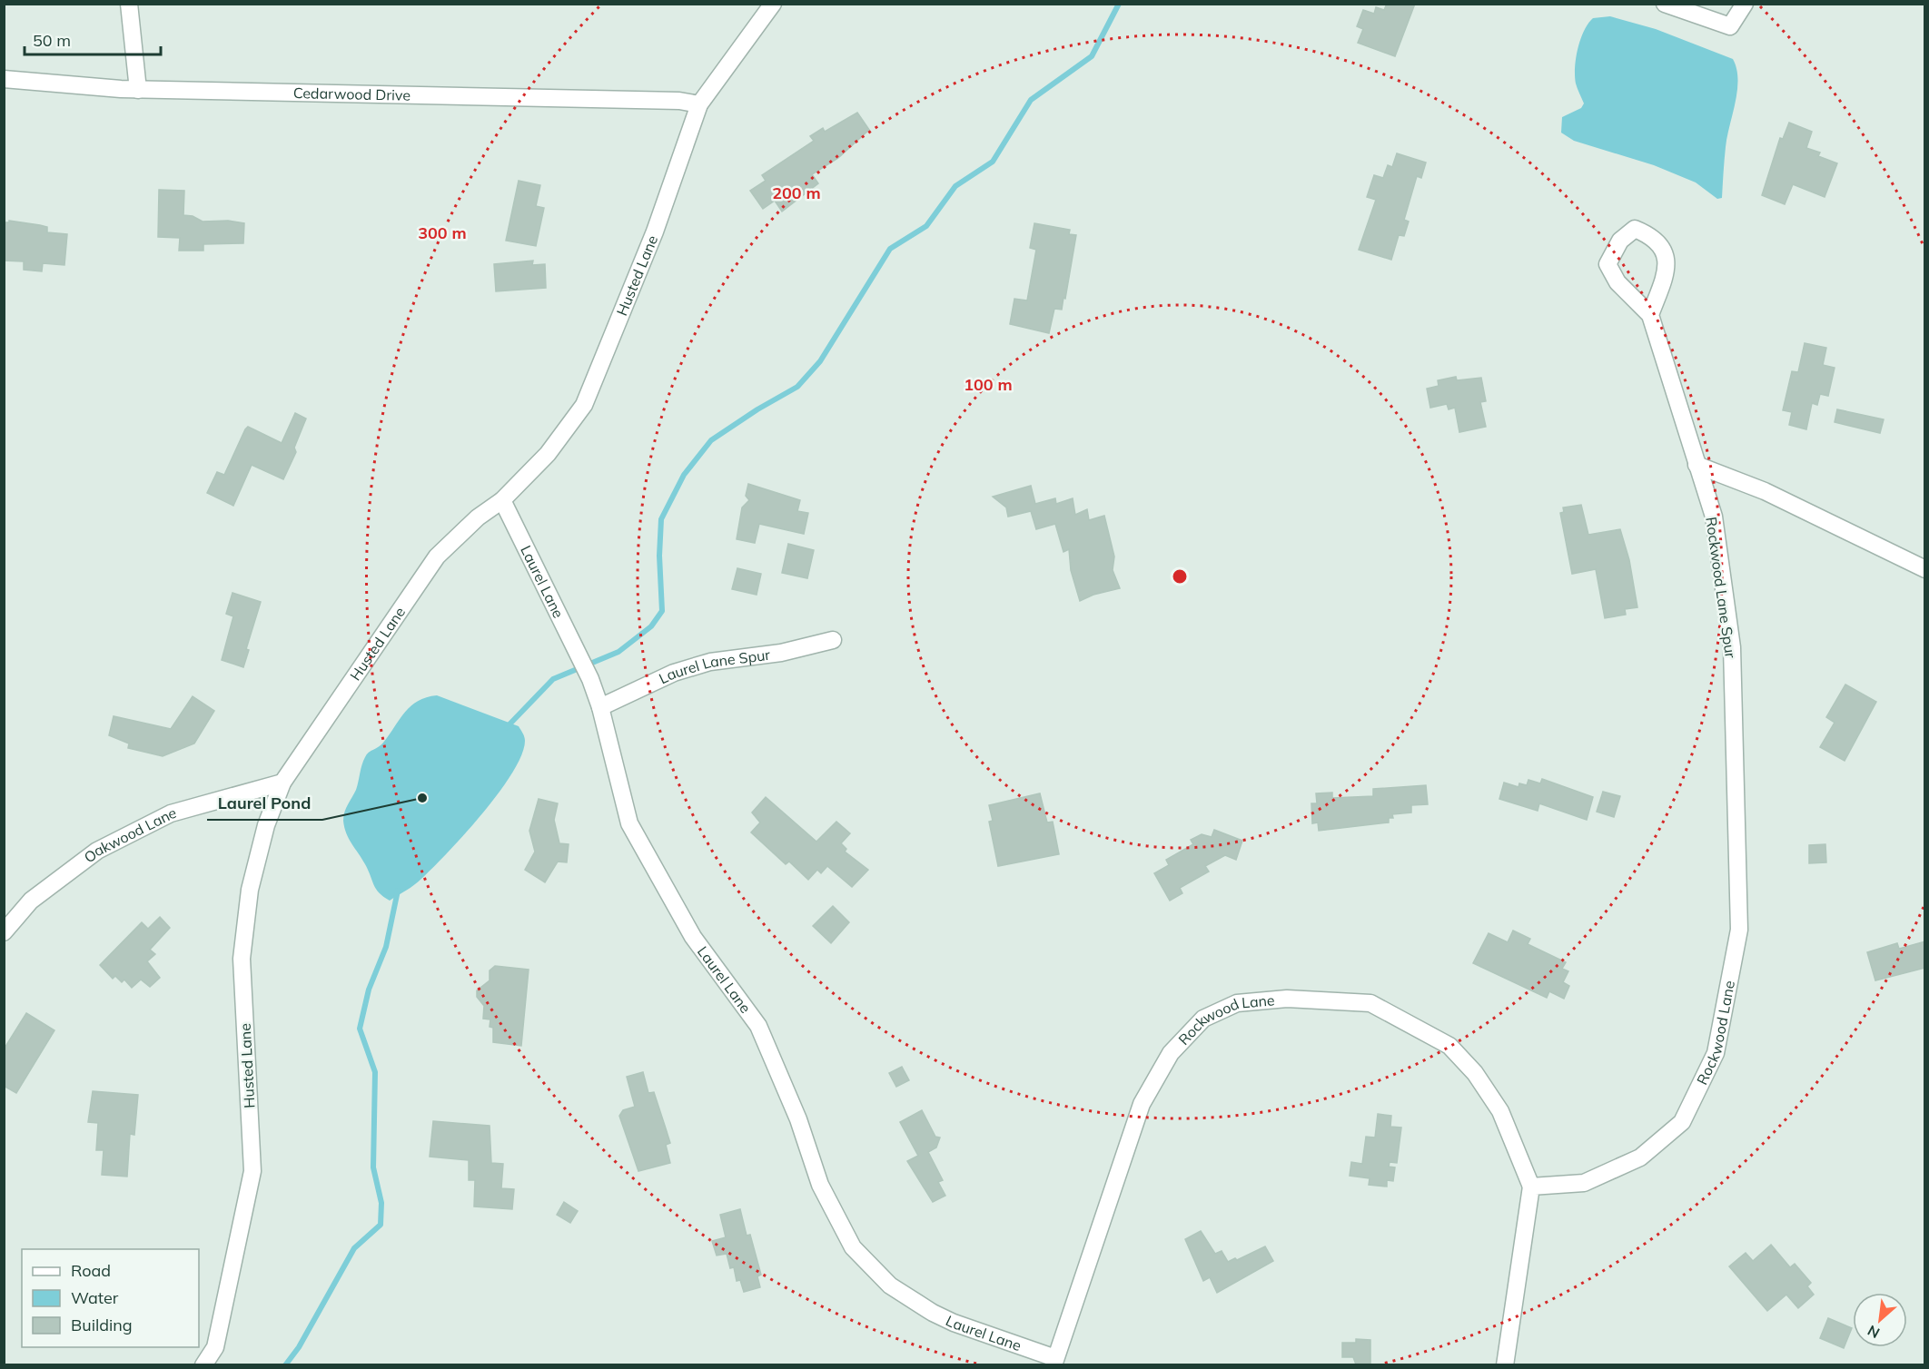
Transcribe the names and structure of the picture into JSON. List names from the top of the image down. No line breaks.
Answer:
{"streets":{"street":["Cedarwood Drive","Husted Lane","Laurel Lane","Rockwood Lane Spur","Laurel Lane Spur","Oakwood Lane","Rockwood Lane"]},"crossings":[["Cedarwood Drive","Husted Lane"],["Husted Lane","Laurel Lane"],["Husted Lane","Oakwood Lane"],["Laurel Lane","Laurel Lane Spur"],["Laurel Lane","Rockwood Lane"],["Rockwood Lane Spur","Rockwood Lane"]],"places":["Laurel Pond"],"legend":["Road","Water","Building"],"scale_bar":"50 m","north":"bottom left","rings":["200 m","300 m","100 m"]}
